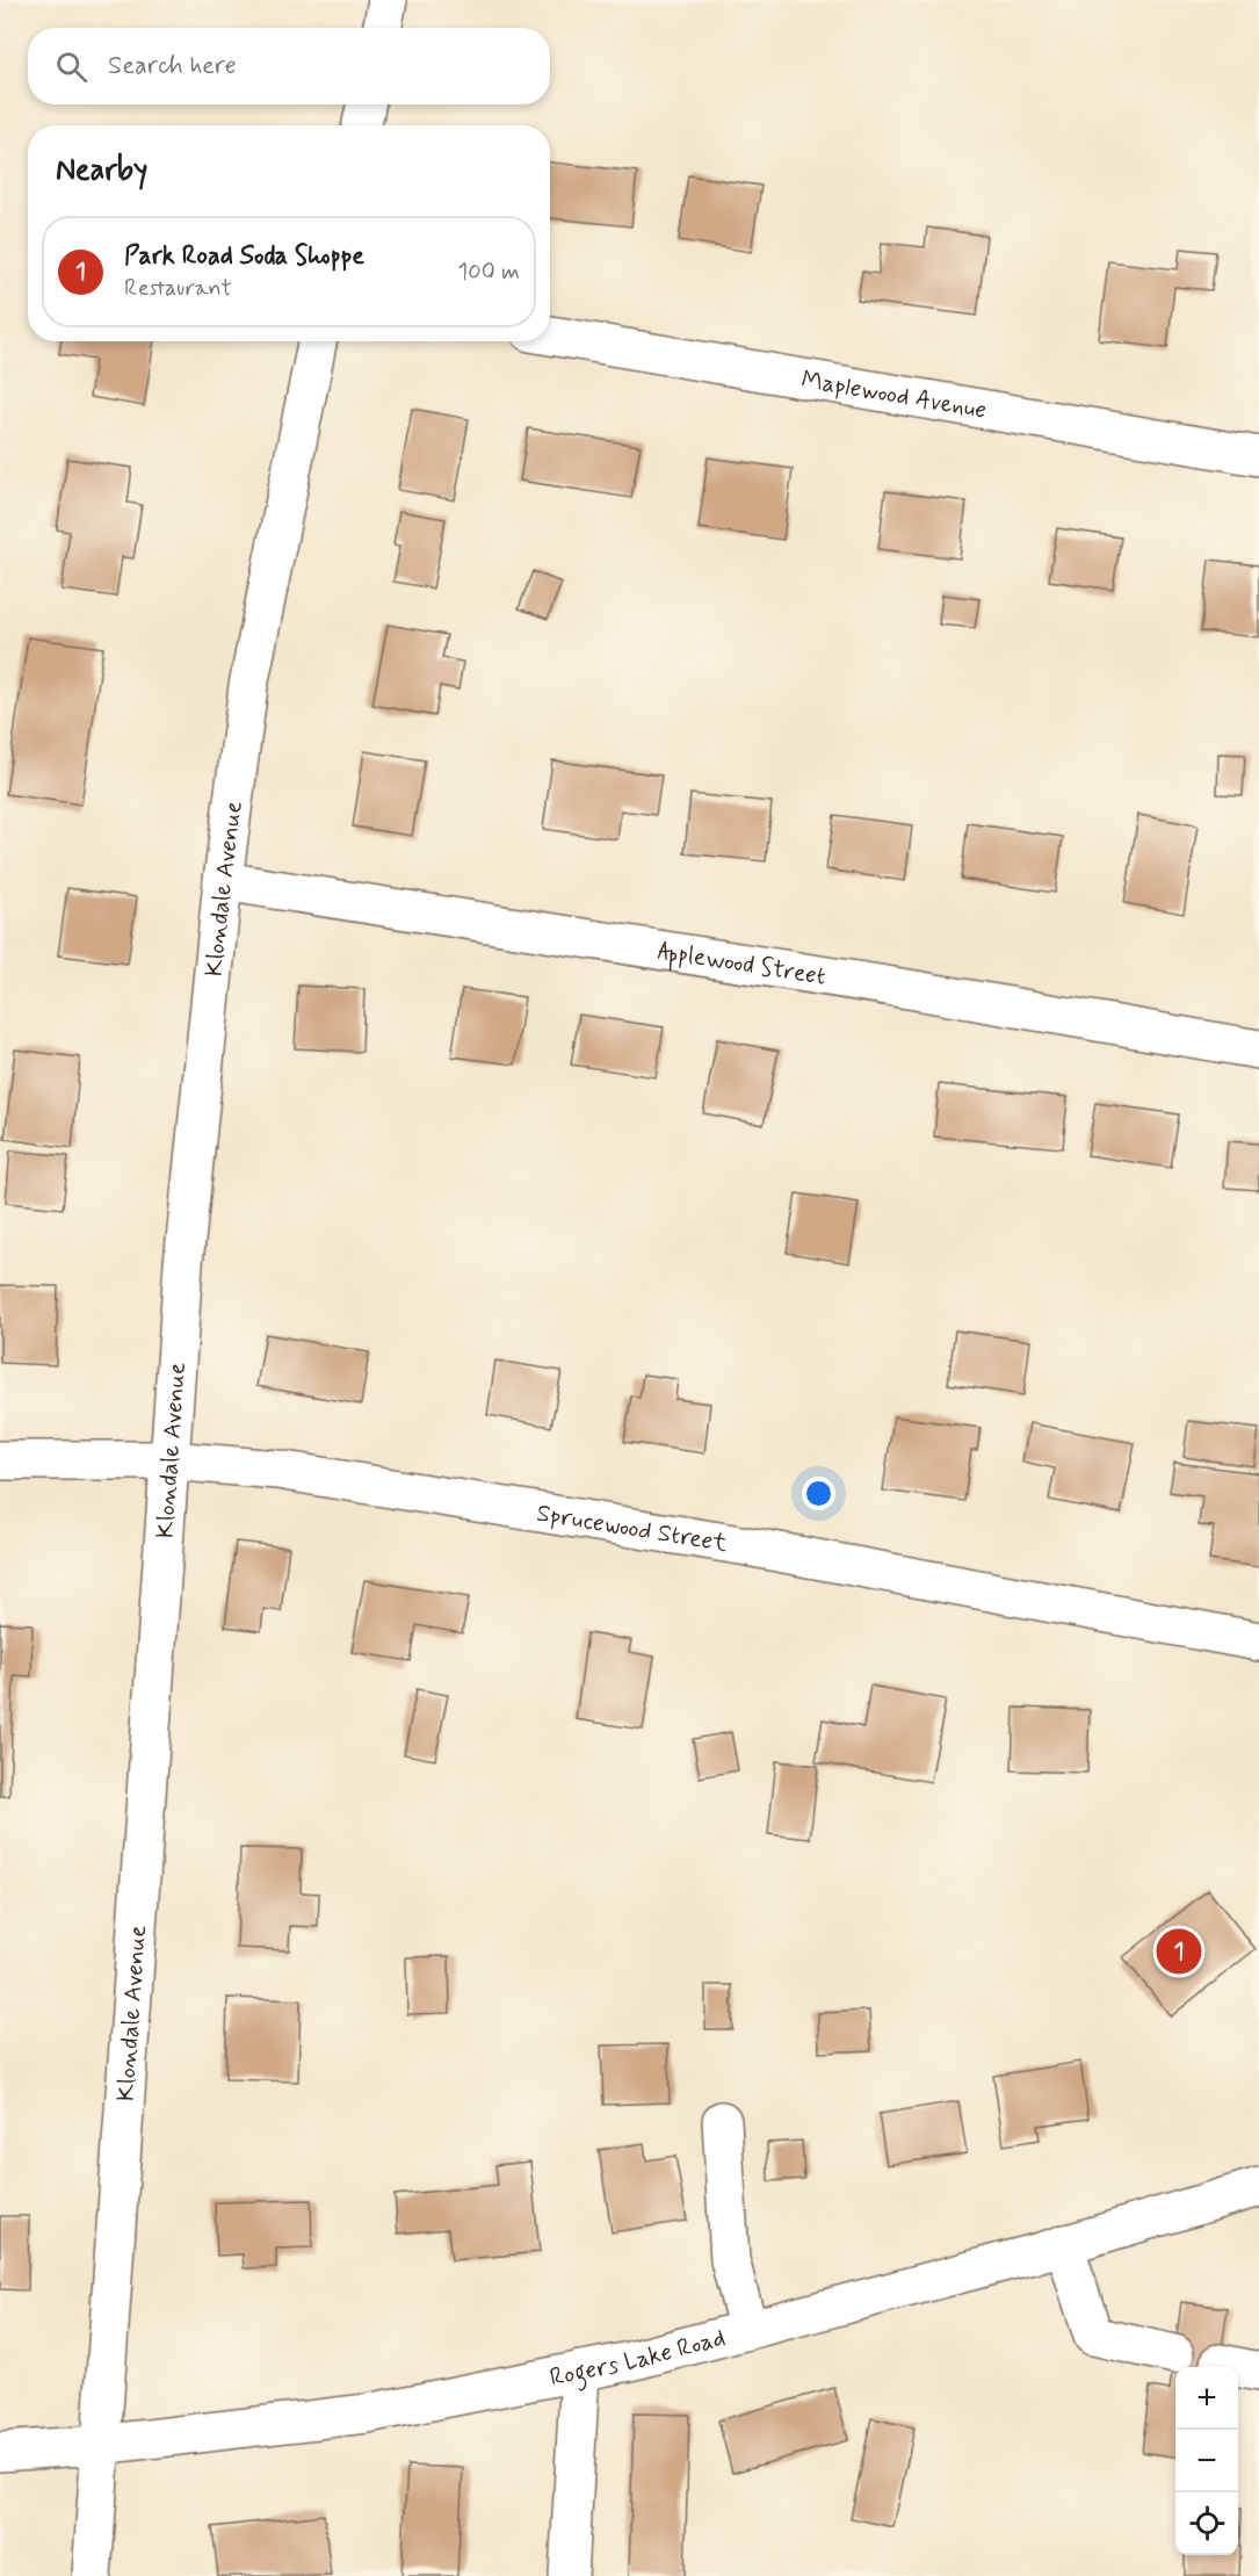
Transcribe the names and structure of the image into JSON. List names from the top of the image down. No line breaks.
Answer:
{"streets":{"street":["Maplewood Avenue","Klondale Avenue","Applewood Street","Sprucewood Street","Rogers Lake Road"]},"crossings":[["Klondale Avenue","Applewood Street"],["Klondale Avenue","Sprucewood Street"],["Klondale Avenue","Rogers Lake Road"]],"page":{"search":"Search here","heading":"Nearby","list":[{"mark":"1","name":"Park Road Soda Shoppe","note":"Restaurant","value":"100 m"}],"pins":"1","map_buttons":["+","−"]}}
